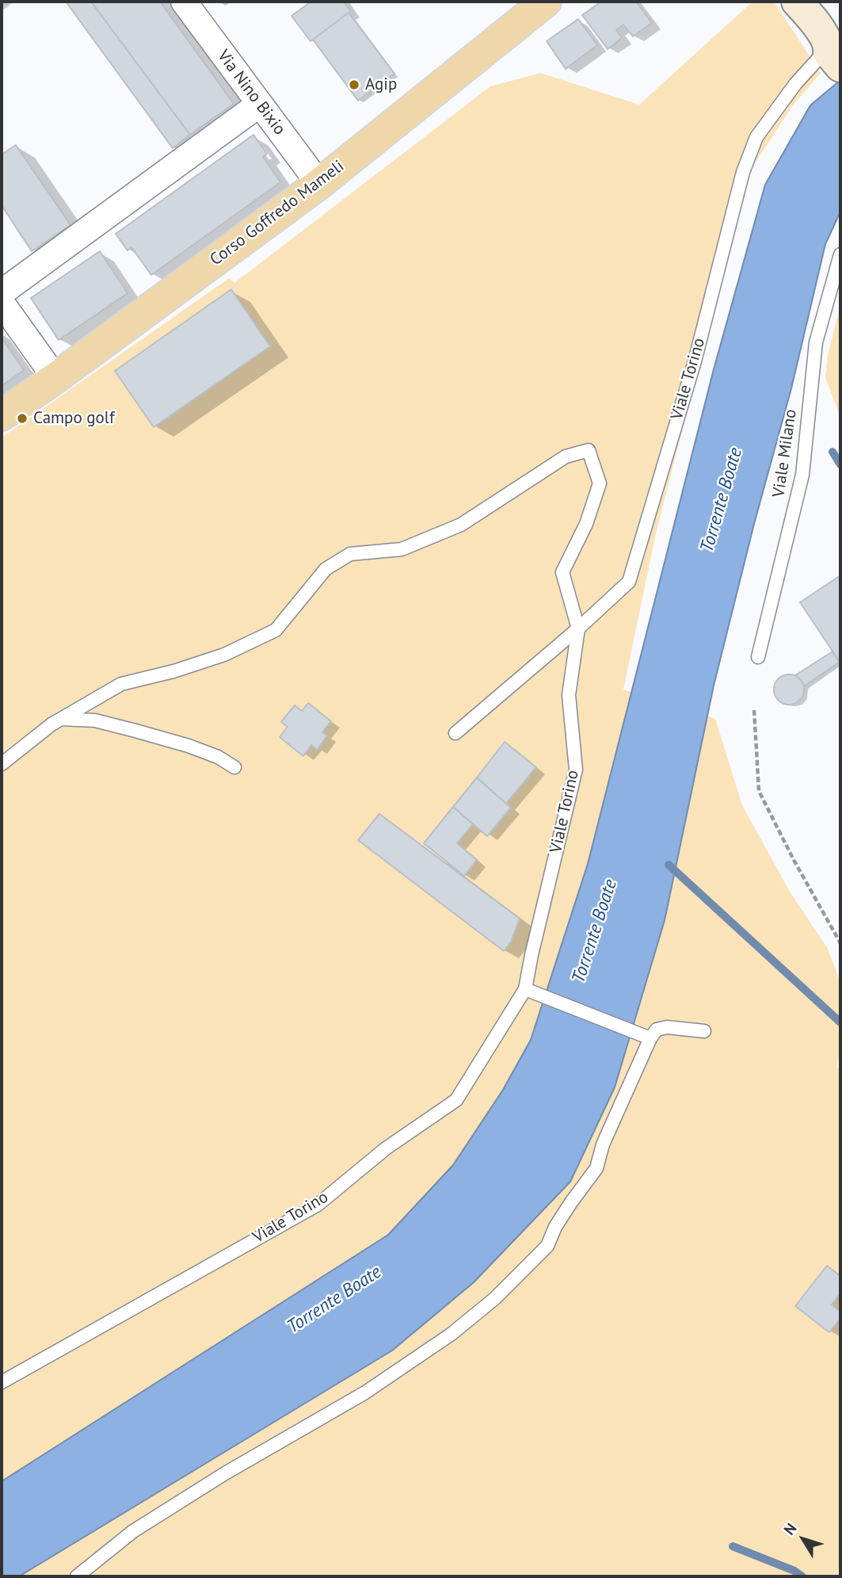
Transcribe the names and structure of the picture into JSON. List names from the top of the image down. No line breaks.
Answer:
{"streets":{"main road":["Corso Goffredo Mameli"],"street":["Via Nino Bixio"],"lane":["Viale Torino","Viale Milano"]},"crossings":[["Via Nino Bixio","Corso Goffredo Mameli"]],"water":["Torrente Boate"],"places":["Agip","Campo golf"],"north":"top left"}
